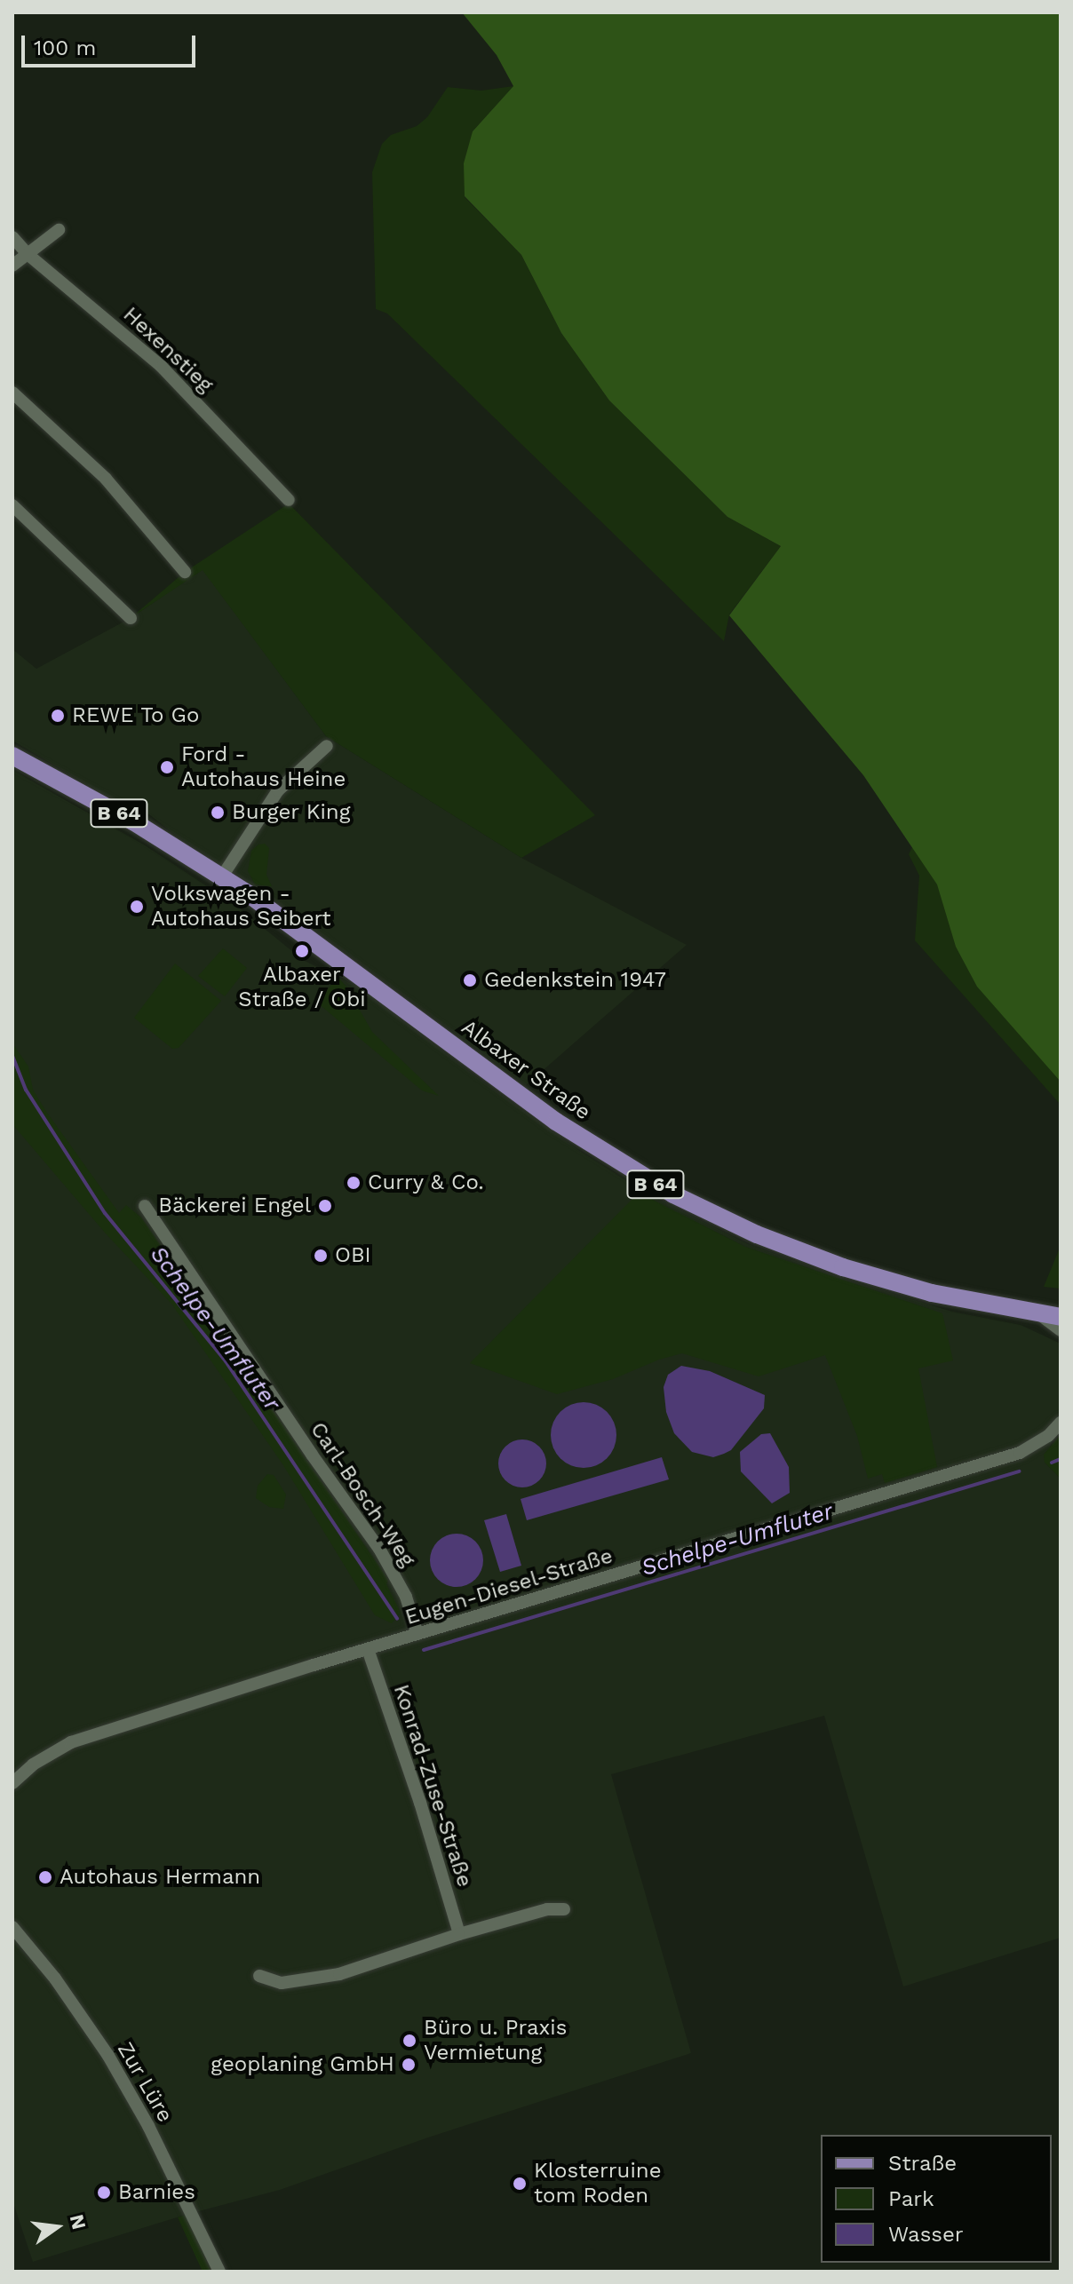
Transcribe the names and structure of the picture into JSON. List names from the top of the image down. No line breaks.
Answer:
{"streets":{"main road":["B 64","Albaxer Straße"],"street":["Hexenstieg","Carl-Bosch-Weg","Eugen-Diesel-Straße","Konrad-Zuse-Straße","Zur Lüre"]},"crossings":[["Carl-Bosch-Weg","Eugen-Diesel-Straße"],["Eugen-Diesel-Straße","Konrad-Zuse-Straße"]],"water":["Schelpe-Umfluter"],"places":["REWE To Go","Ford - Autohaus Heine","Burger King","Volkswagen - Autohaus Seibert","Albaxer Straße / Obi","Gedenkstein 1947","Curry & Co.","Bäckerei Engel","OBI","Autohaus Hermann","Büro u. Praxis Vermietung","geoplaning GmbH","Klosterruine tom Roden","Barnies"],"legend":["Straße","Park","Wasser"],"scale_bar":"100 m","north":"right"}
